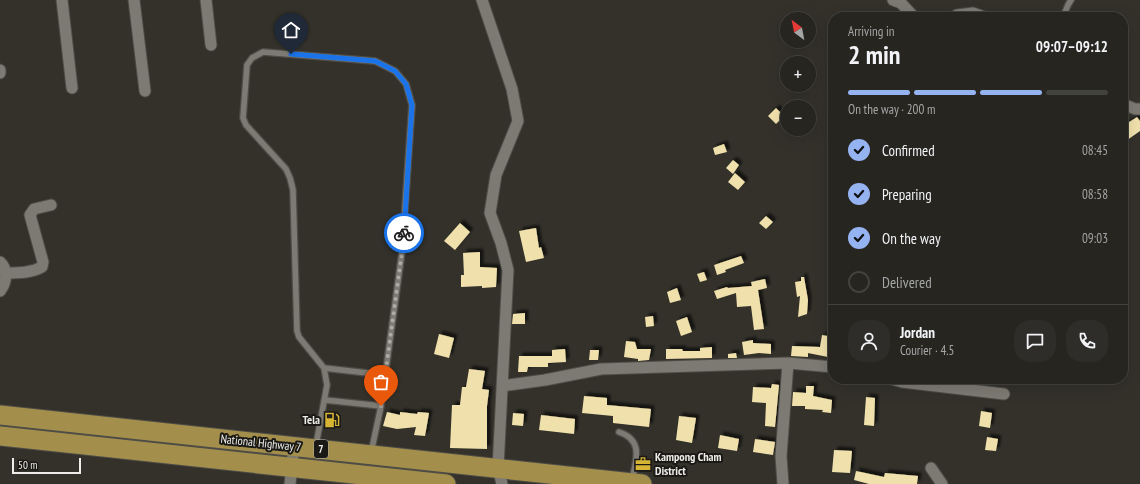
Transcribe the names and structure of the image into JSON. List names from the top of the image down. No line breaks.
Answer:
{"streets":{"highway":["National Highway 7","7"]},"places":{"fuel station":["Tela"],"office":["Kampong Cham District"]},"scale_bar":"50 m","north":"top left","page":{"map_buttons":["+","−"],"heading":["2 min","Arriving in","09:07–09:12"],"panel":["Jordan","Courier · 4.5"],"bar":"On the way · 200 m","list":[["Confirmed","08:45"],["Preparing","08:58"],["On the way","09:03"],"Delivered"],"scale":"50 m"}}
